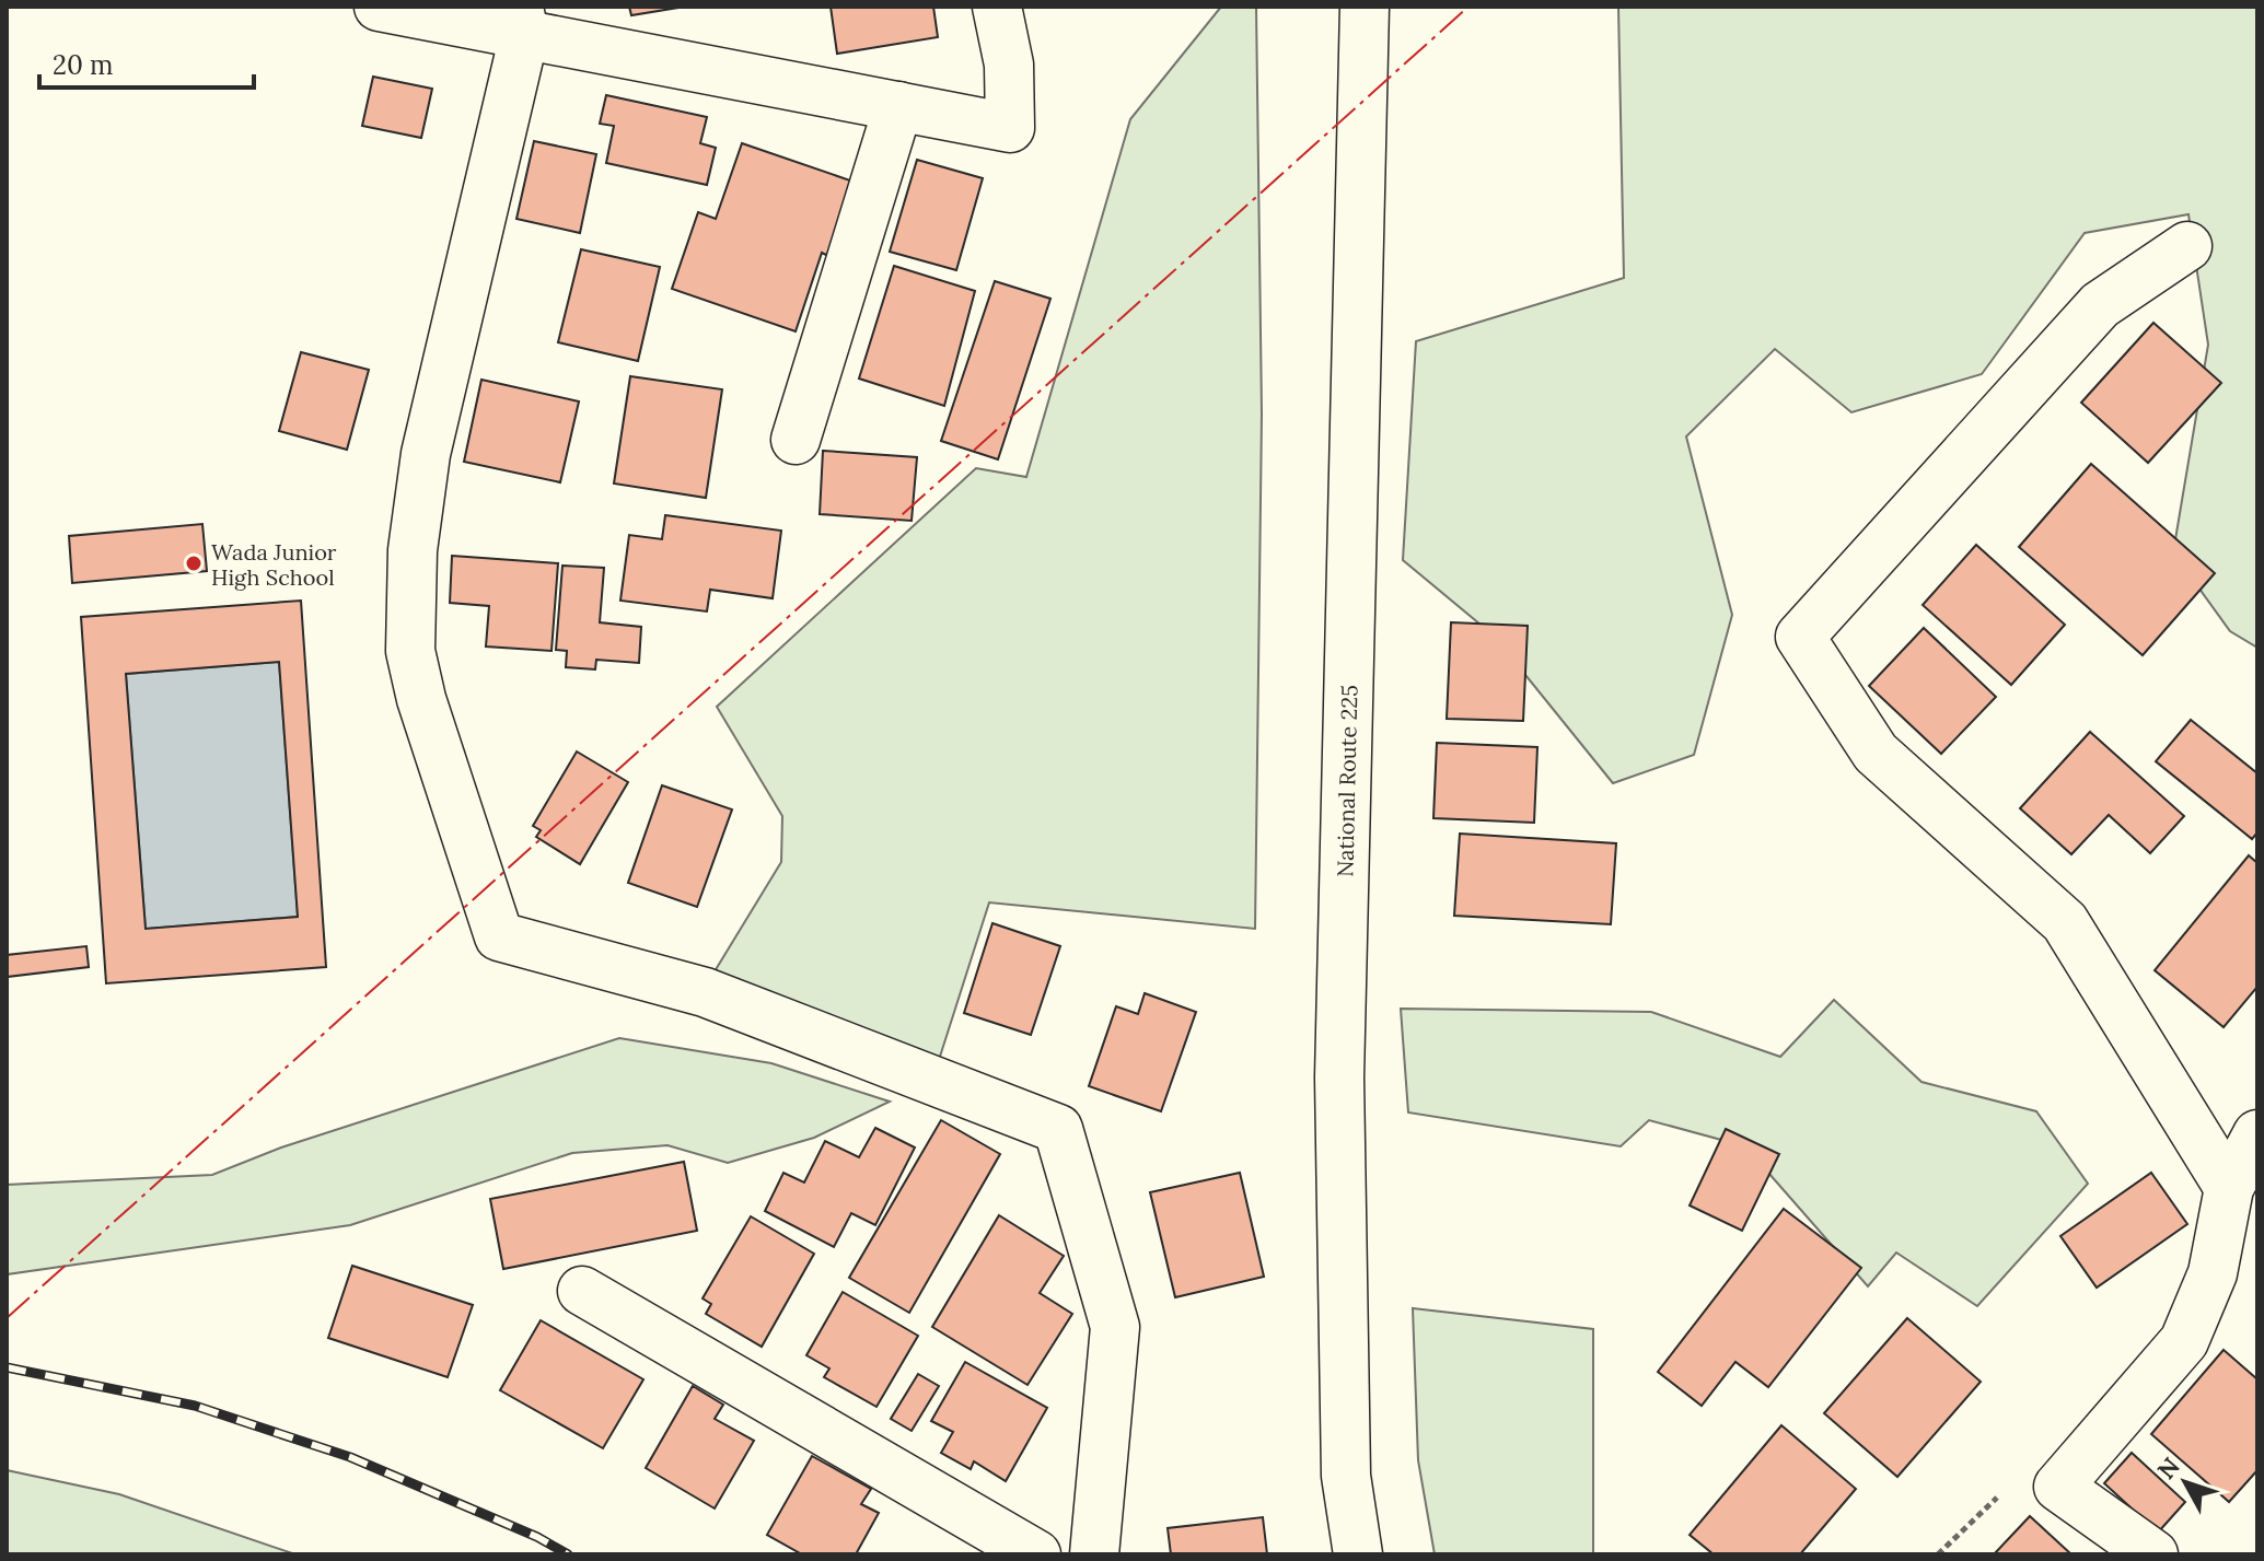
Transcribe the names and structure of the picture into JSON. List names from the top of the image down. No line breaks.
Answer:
{"streets":{"main road":["National Route 225"]},"places":["Wada Junior High School"],"scale_bar":"20 m","north":"top left"}
